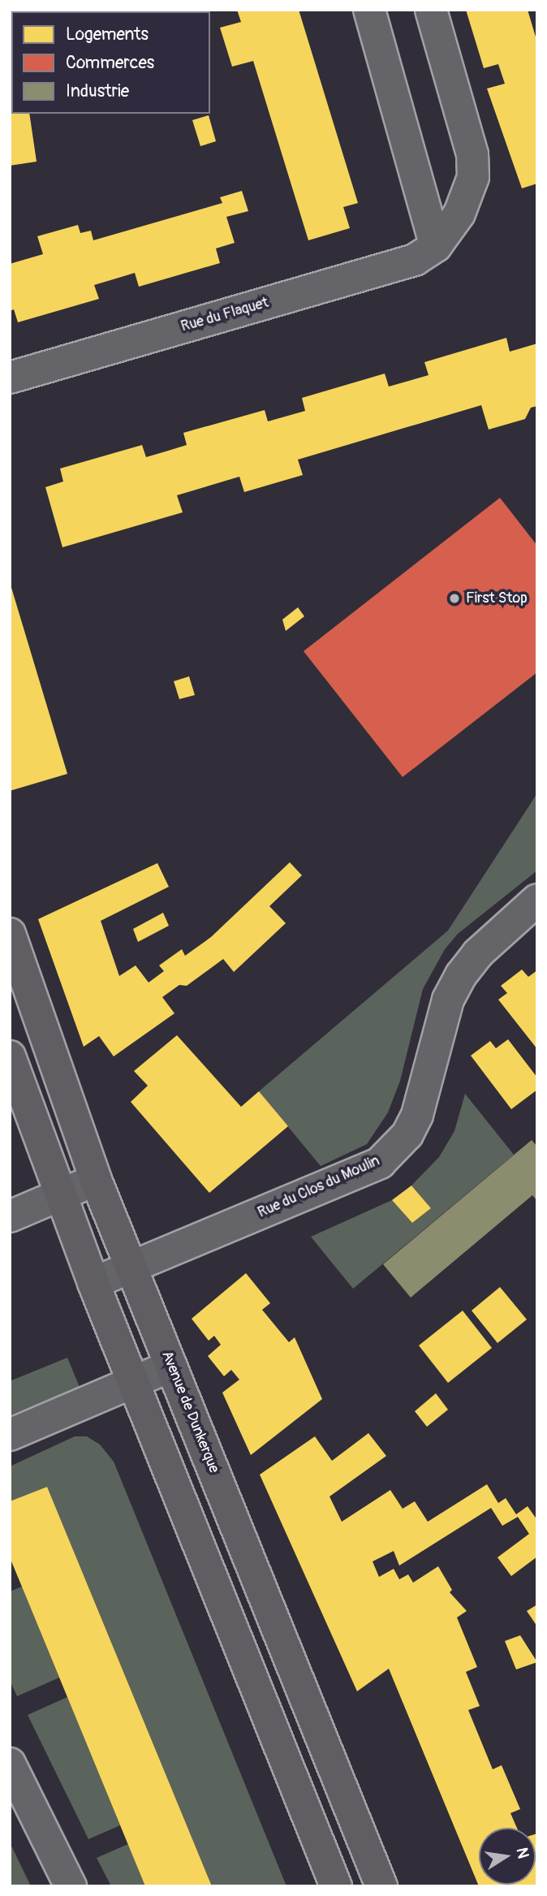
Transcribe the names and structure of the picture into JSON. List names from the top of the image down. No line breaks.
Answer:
{"streets":{"main road":["Avenue de Dunkerque"],"street":["Rue du Flaquet","Rue du Clos du Moulin"]},"crossings":[["Rue du Clos du Moulin","Avenue de Dunkerque"]],"places":["First Stop"],"legend":["Logements","Commerces","Industrie"],"north":"right"}
